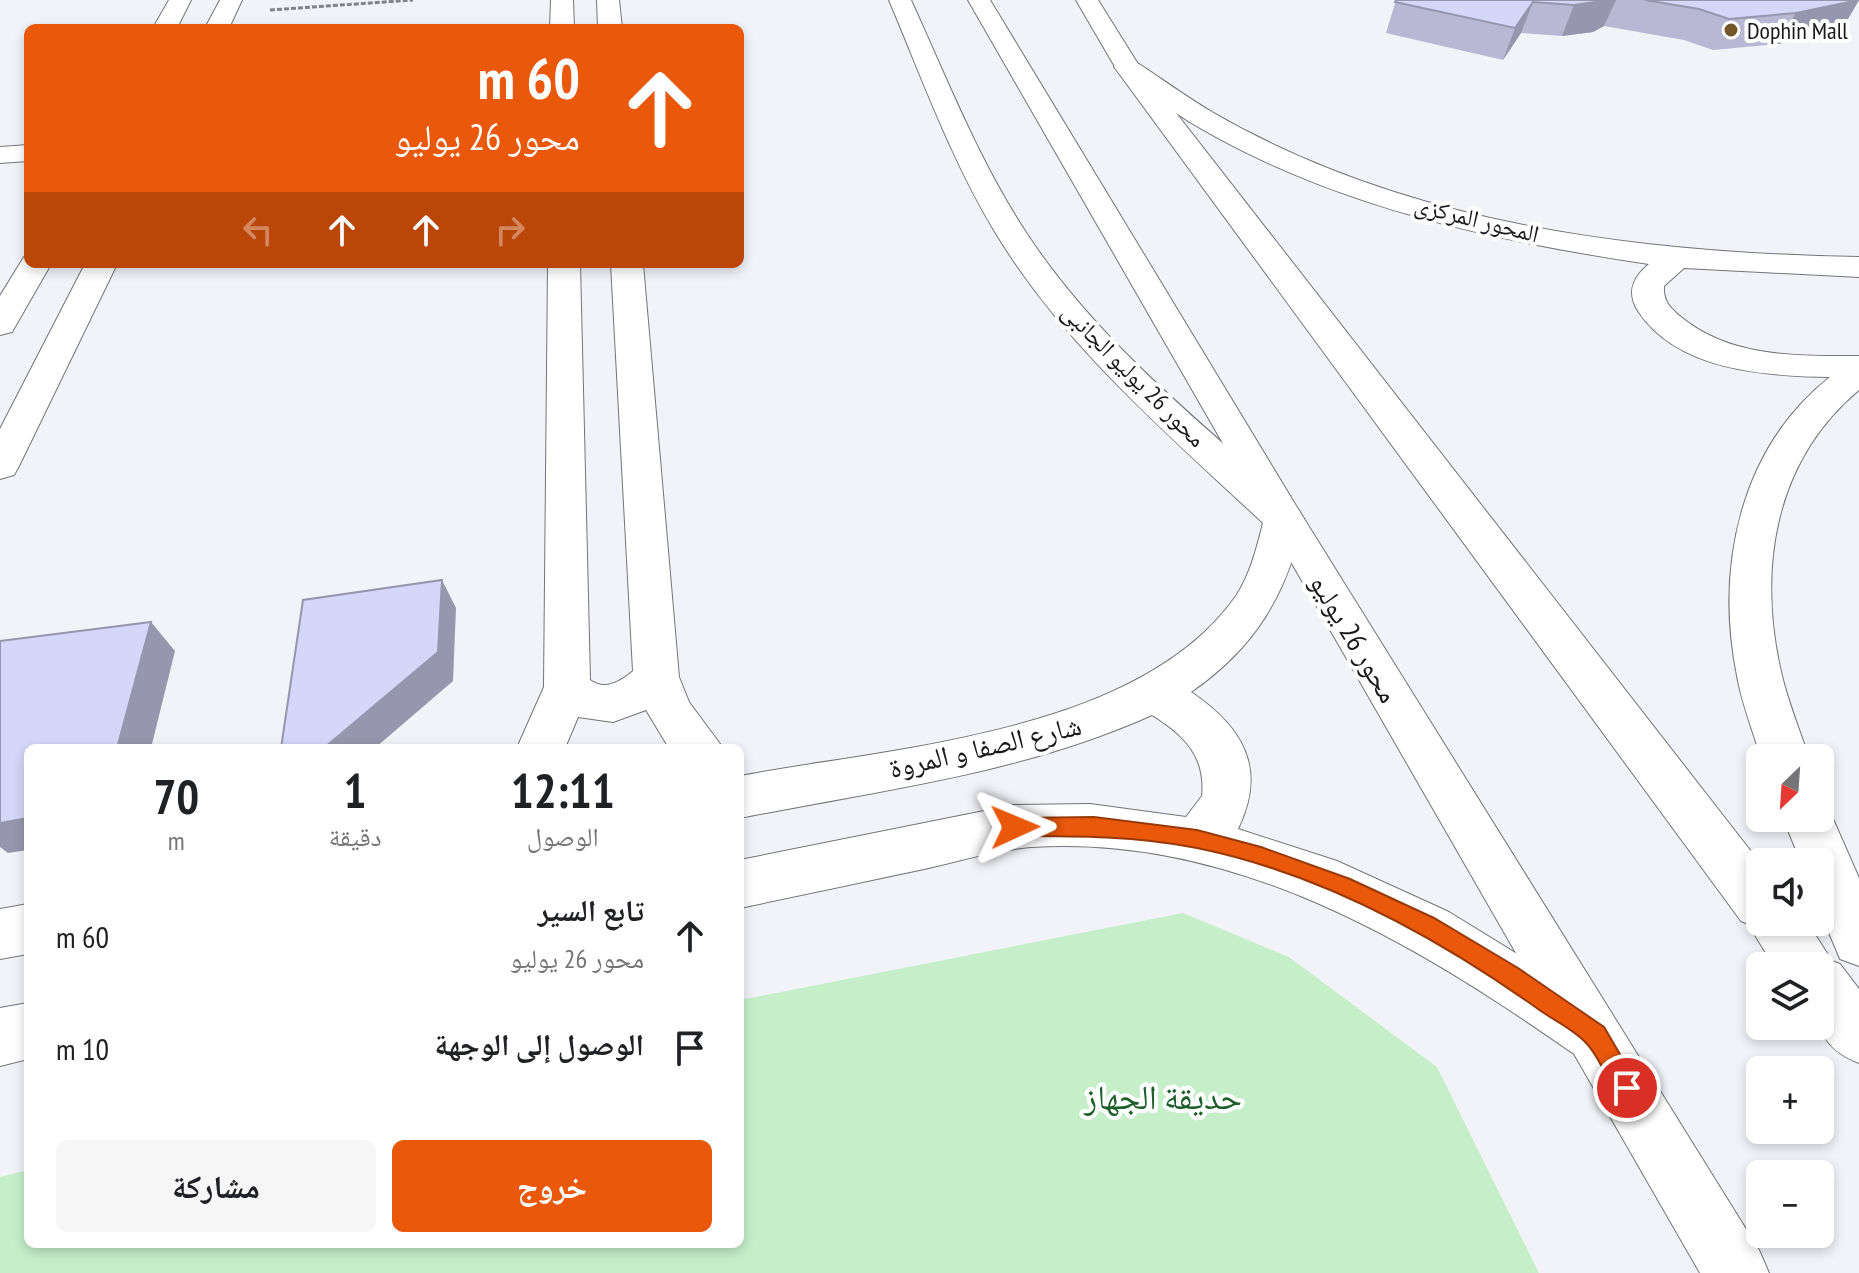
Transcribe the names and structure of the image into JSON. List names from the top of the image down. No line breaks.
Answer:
{"streets":{"main road":["المحور المركزى","محور 26 يوليو الجانبى","محور 26 يوليو","شارع الصفا و المروة"]},"crossings":[["محور 26 يوليو الجانبى","محور 26 يوليو"],["محور 26 يوليو الجانبى","شارع الصفا و المروة"],["محور 26 يوليو","شارع الصفا و المروة"]],"parks":["حديقة الجهاز"],"places":["Dophin Mall"],"north":"bottom left","page":{"turn":["60 m","محور 26 يوليو"],"map_buttons":["+","−"],"eta":["12:11","الوصول","1","دقيقة","70","m"],"list":[{"name":"تابع السير","note":"محور 26 يوليو","value":"60 m"},{"name":"الوصول إلى الوجهة","value":"10 m"}],"buttons":["خروج","مشاركة"]}}
